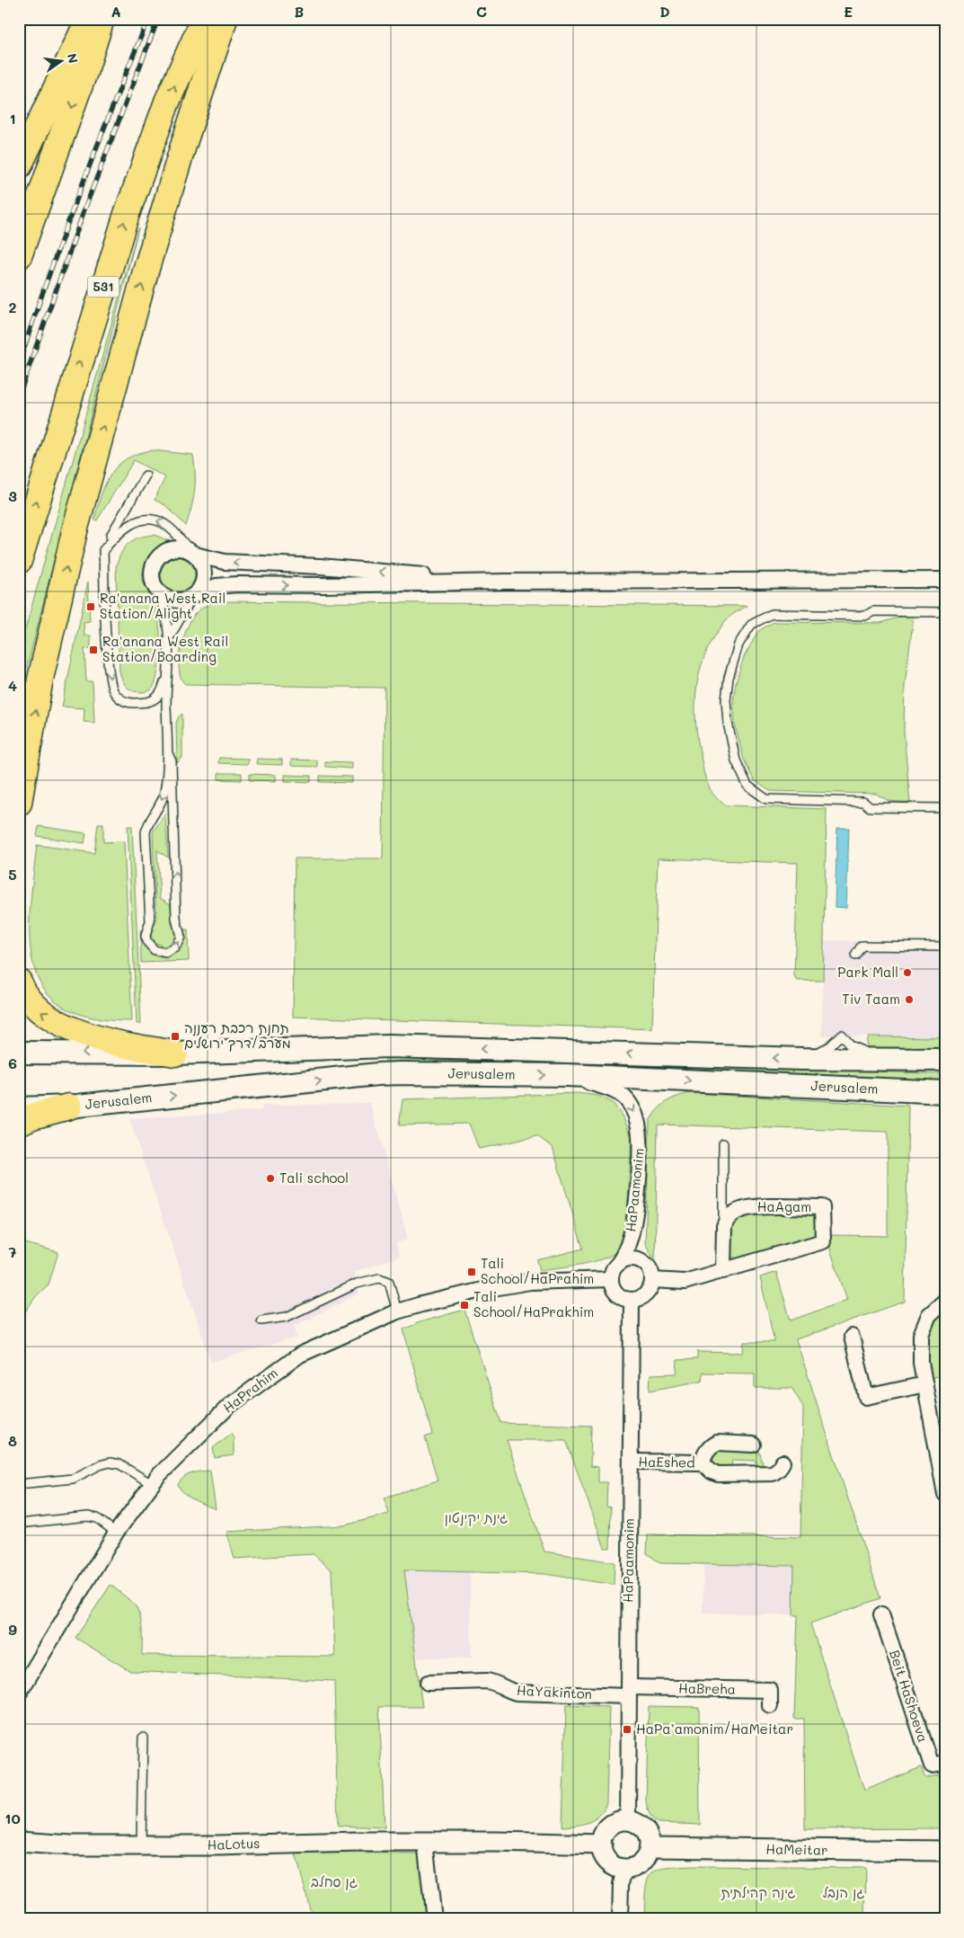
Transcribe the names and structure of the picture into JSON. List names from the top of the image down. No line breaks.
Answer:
{"streets":{"highway":["531"],"main road":["Jerusalem"],"street":["HaPaamonim","HaAgam","HaPrahim","HaEshed","HaBreha","HaYakinton","Beit HaShoeva","HaLotus","HaMeitar"]},"crossings":[["Jerusalem","HaPaamonim"],["HaPaamonim","HaAgam"],["HaPaamonim","HaPrahim"],["HaPaamonim","HaEshed"],["HaPaamonim","HaBreha"],["HaPaamonim","HaYakinton"],["HaPaamonim","HaLotus"],["HaPaamonim","HaMeitar"],["HaAgam","HaPrahim"],["HaBreha","HaYakinton"],["HaLotus","HaMeitar"]],"parks":["גינת יקינטון","גן סחלב","גינה קהילתית","גן הנבל"],"places":{"transit":["Ra'anana West Rail Station/Alight","Ra'anana West Rail Station/Boarding","תחנת רכבת רעננה מערב/דרך ירושלים","Tali School/HaPrahim","Tali School/HaPrakhim","HaPa’amonim/HaMeitar"],"other":["Park Mall","Tiv Taam","Tali school"]},"north":"right","grid":{"columns":["A","B","C","D","E"],"rows":["1","2","3","4","5","6","7","8","9","10"]}}
